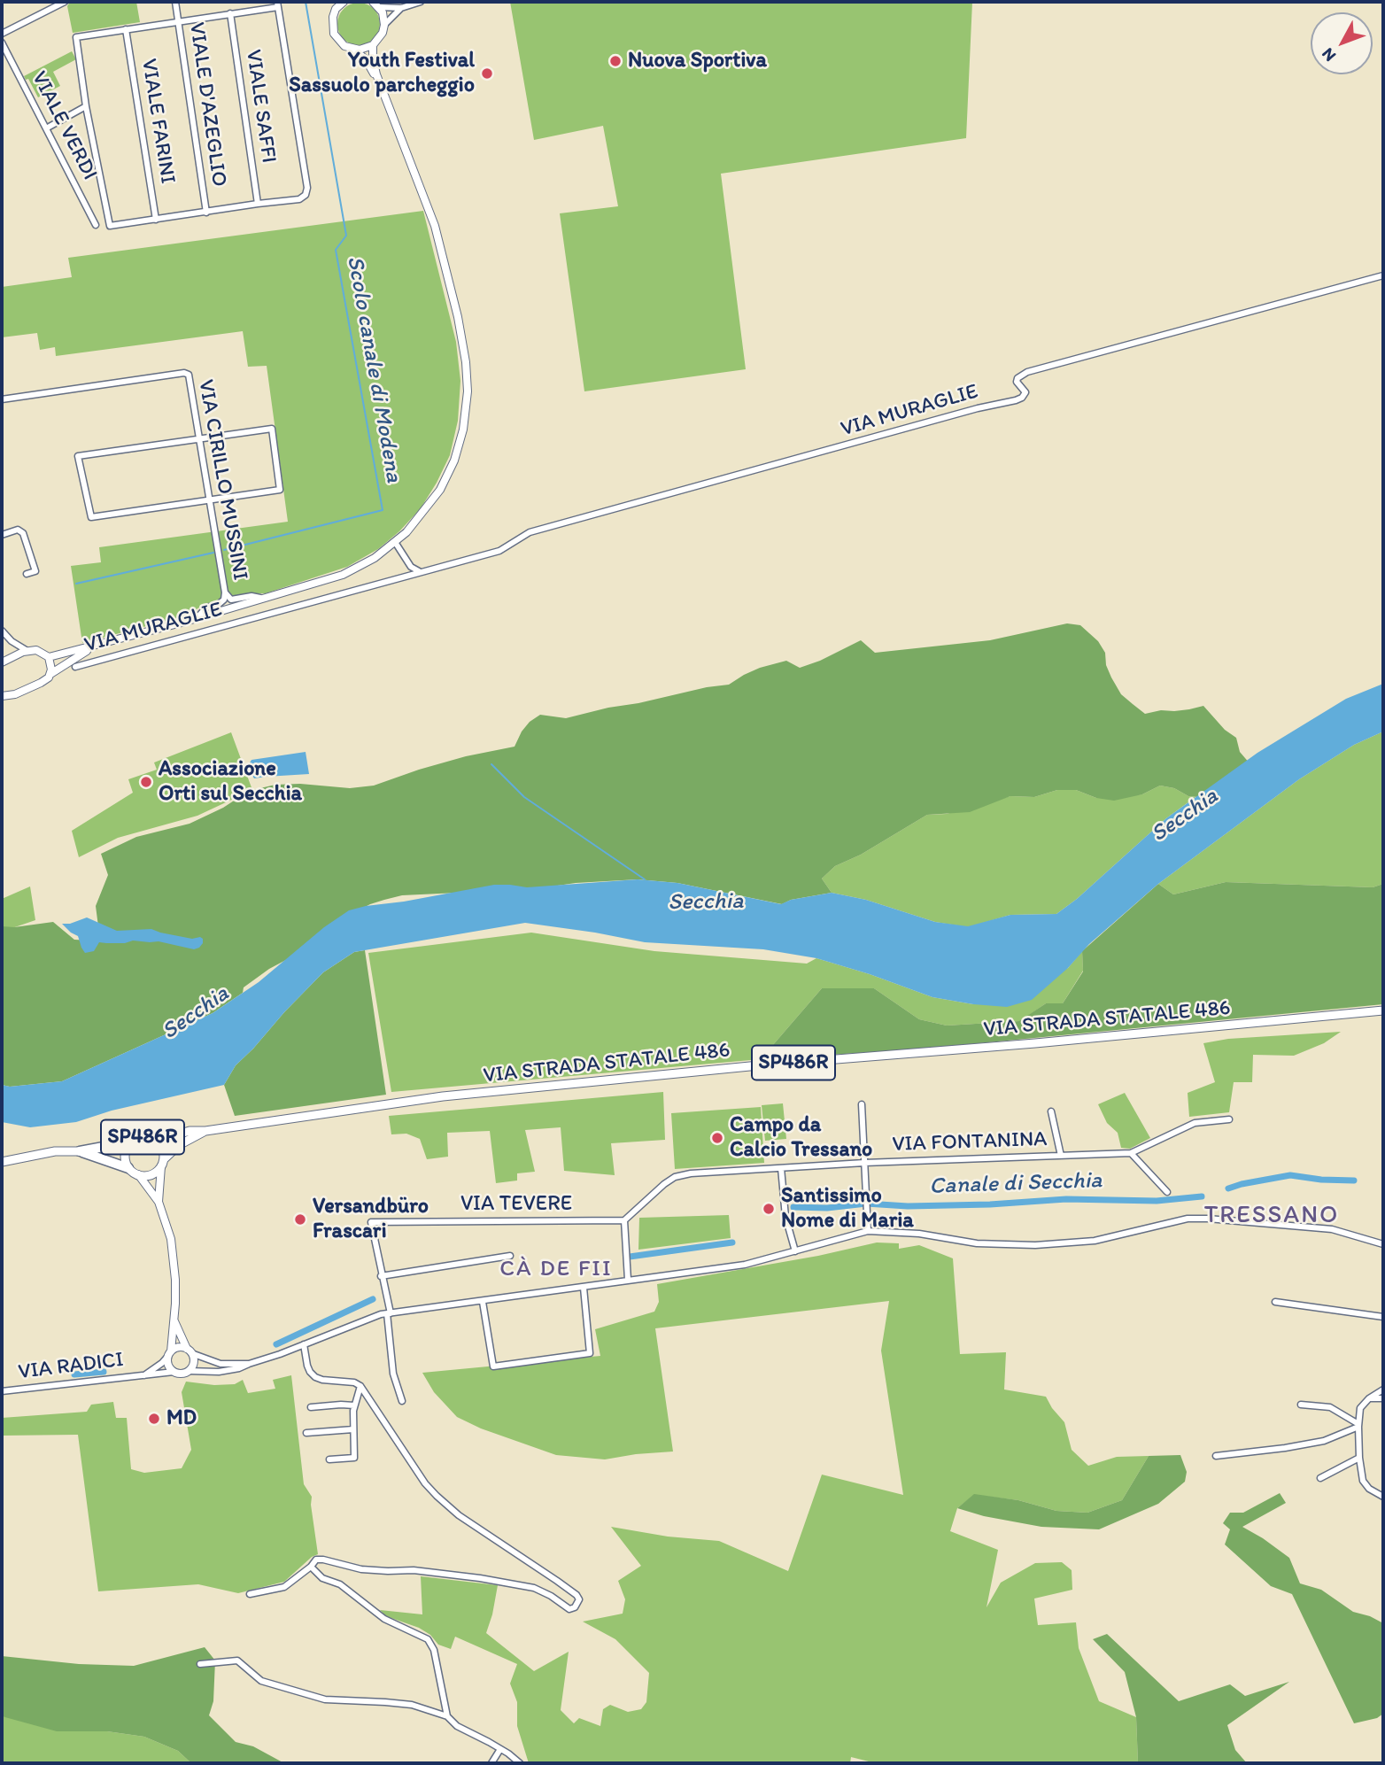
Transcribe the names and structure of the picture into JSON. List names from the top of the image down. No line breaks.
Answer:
{"streets":{"highway":["SP486R"],"main road":["VIA STRADA STATALE 486"],"street":["VIALE D'AZEGLIO","VIALE SAFFI","VIALE FARINI","VIALE VERDI","VIA MURAGLIE","VIA CIRILLO MUSSINI","VIA FONTANINA","VIA TEVERE","VIA RADICI"]},"crossings":[["VIA STRADA STATALE 486","SP486R"],["VIA FONTANINA","VIA TEVERE"]],"districts":["TRESSANO","CÀ DE FII"],"water":["Scolo canale di Modena","Secchia","Canale di Secchia"],"places":["Nuova Sportiva","Youth Festival Sassuolo parcheggio","Associazione Orti sul Secchia","Campo da Calcio Tressano","Santissimo Nome di Maria","Versandbüro Frascari","MD"],"north":"bottom left"}
